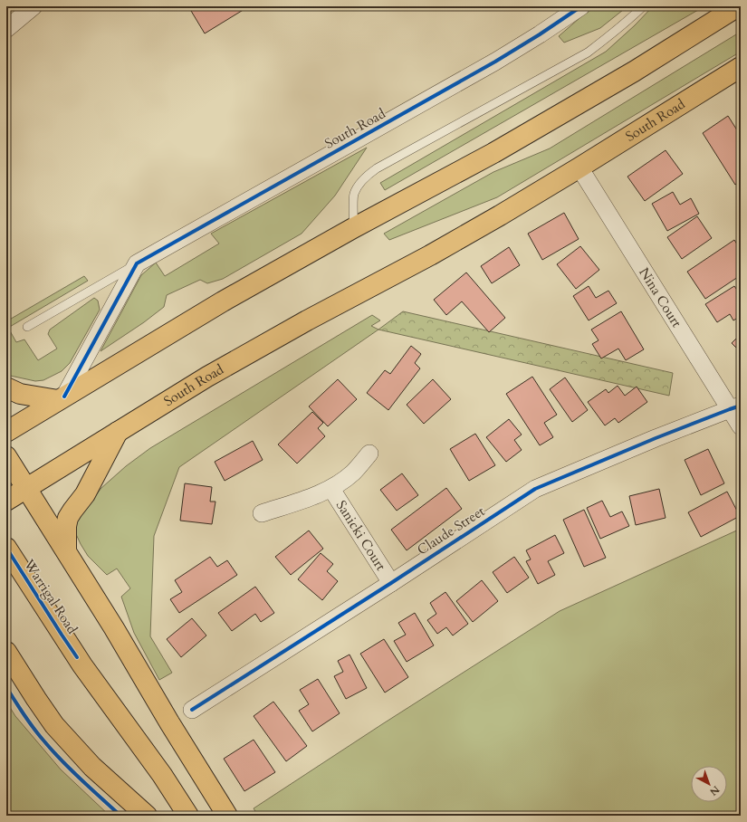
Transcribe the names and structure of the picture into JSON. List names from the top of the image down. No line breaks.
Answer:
{"streets":{"highway":["South Road","Warrigal Road"],"street":["Nina Court","Claude Street","Sanicki Court"]},"crossings":[["South Road","Nina Court"],["Nina Court","Claude Street"],["Claude Street","Sanicki Court"]],"north":"bottom right"}
